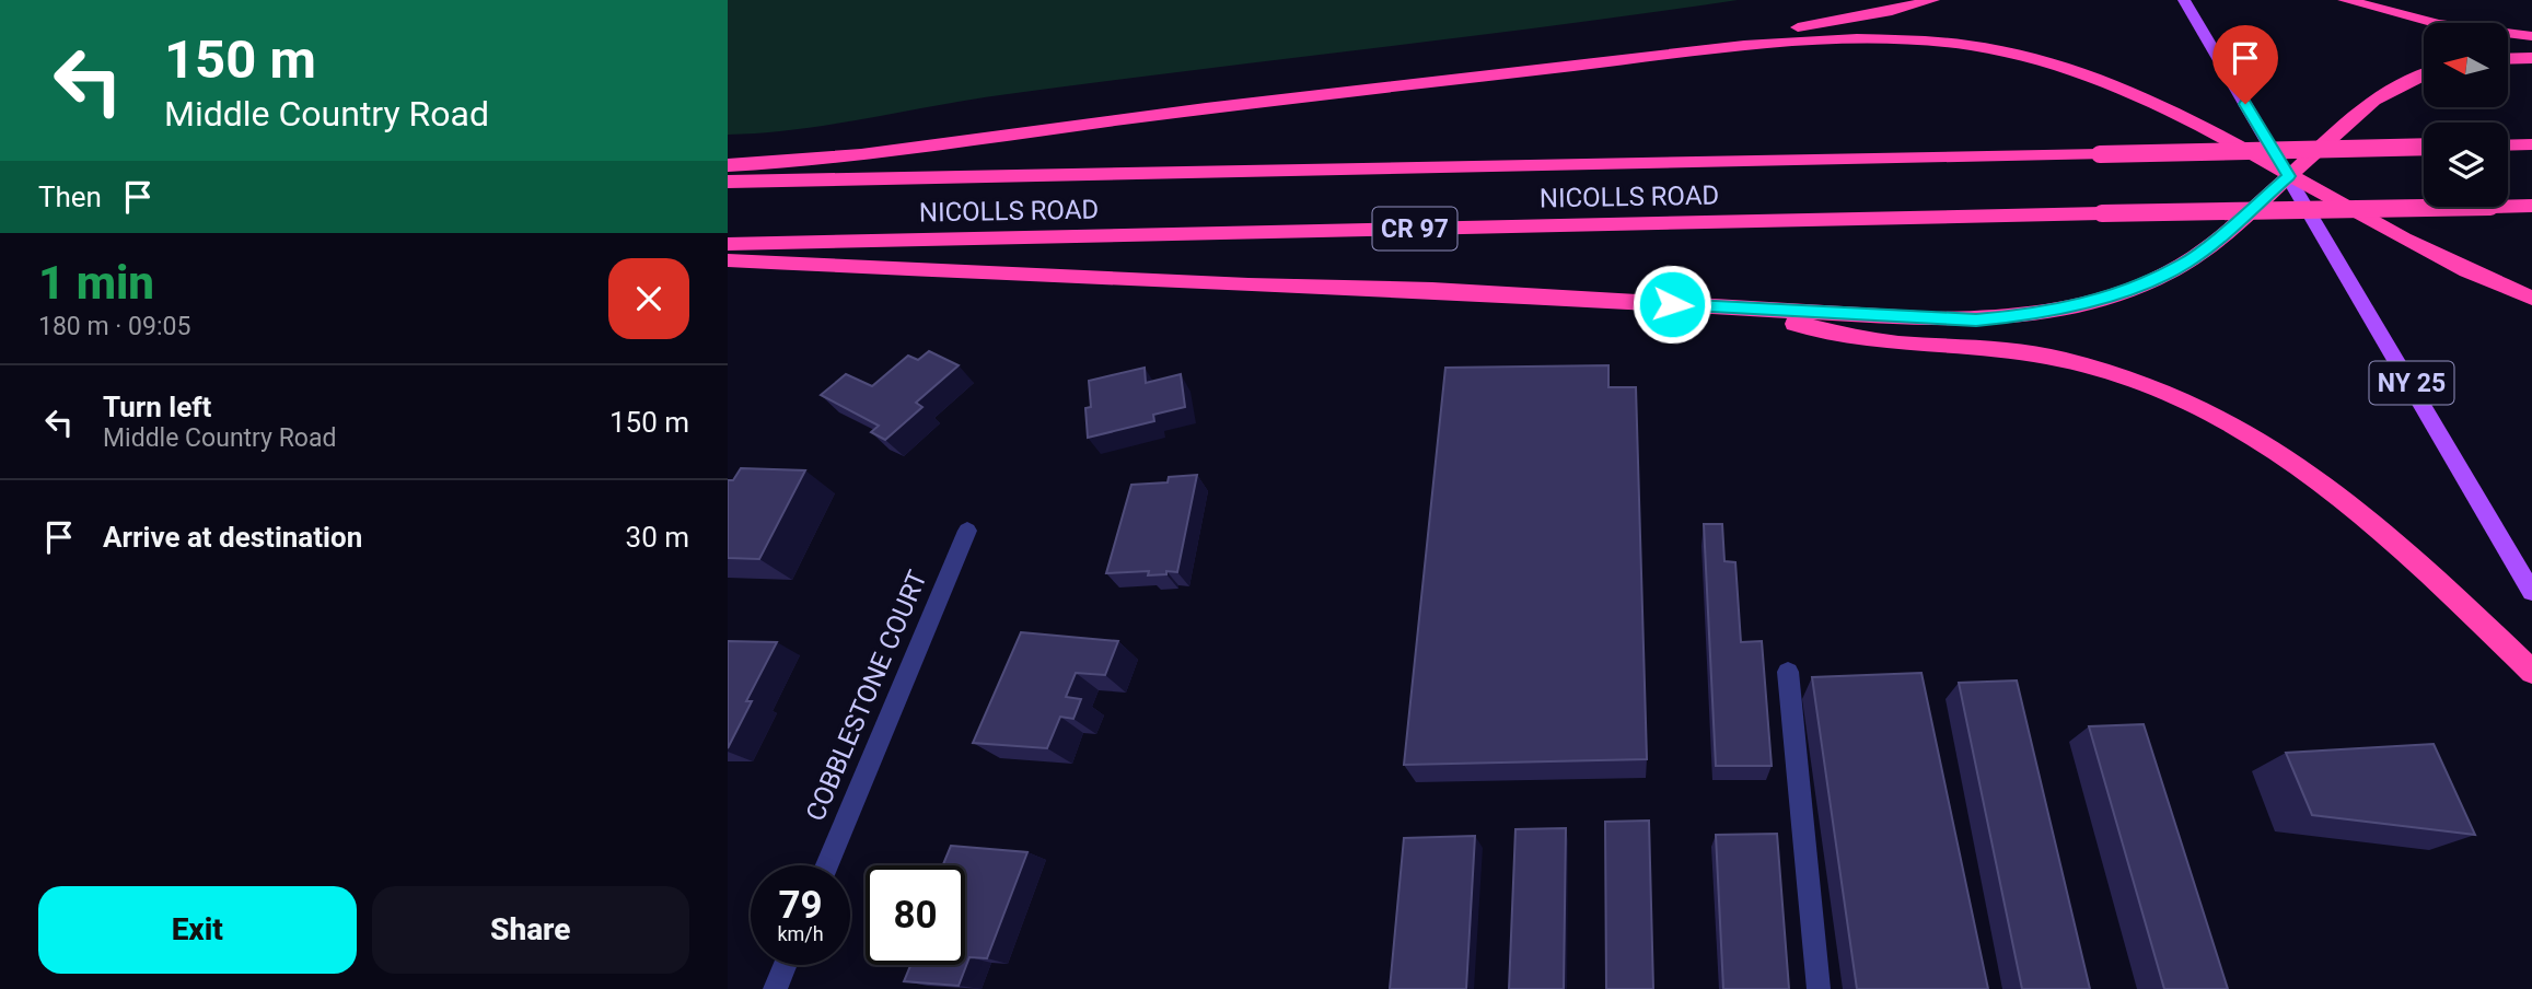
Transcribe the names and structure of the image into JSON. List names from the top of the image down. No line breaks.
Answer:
{"streets":{"highway":["NICOLLS ROAD","CR 97"],"main road":["NY 25"],"street":["COBBLESTONE COURT"]},"north":"left","page":{"turn":["150 m","Middle Country Road"],"then":"Then","heading":["1 min","180 m · 09:05"],"list":[{"name":"Turn left","note":"Middle Country Road","value":"150 m"},{"name":"Arrive at destination","value":"30 m"}],"speed":"79 km/h","limit":"80","buttons":["Exit","Share"]}}
